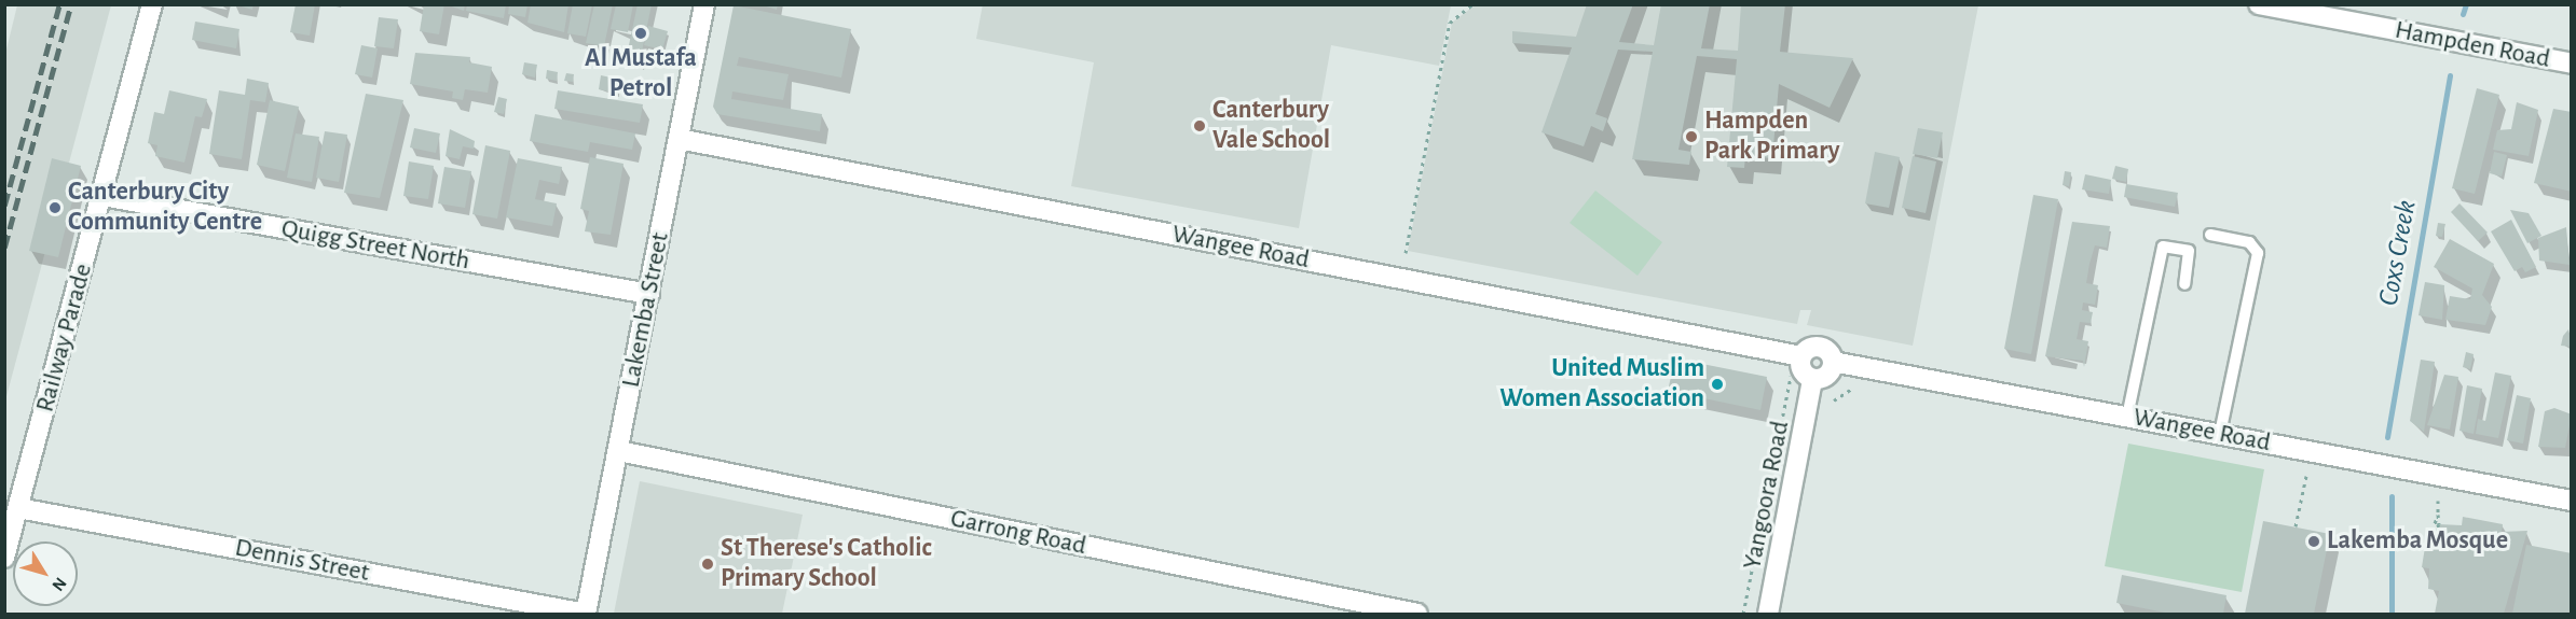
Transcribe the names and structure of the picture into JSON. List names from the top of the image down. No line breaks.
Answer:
{"streets":{"street":["Hampden Road","Quigg Street North","Wangee Road","Lakemba Street","Railway Parade","Yangoora Road","Garrong Road","Dennis Street"]},"crossings":[["Quigg Street North","Lakemba Street"],["Quigg Street North","Railway Parade"],["Wangee Road","Lakemba Street"],["Wangee Road","Yangoora Road"],["Lakemba Street","Garrong Road"],["Lakemba Street","Dennis Street"],["Railway Parade","Dennis Street"]],"water":["Coxs Creek"],"places":["Al Mustafa Petrol","Canterbury Vale School","Hampden Park Primary","Canterbury City Community Centre","United Muslim Women Association","Lakemba Mosque","St Therese's Catholic Primary School"],"north":"bottom right"}
